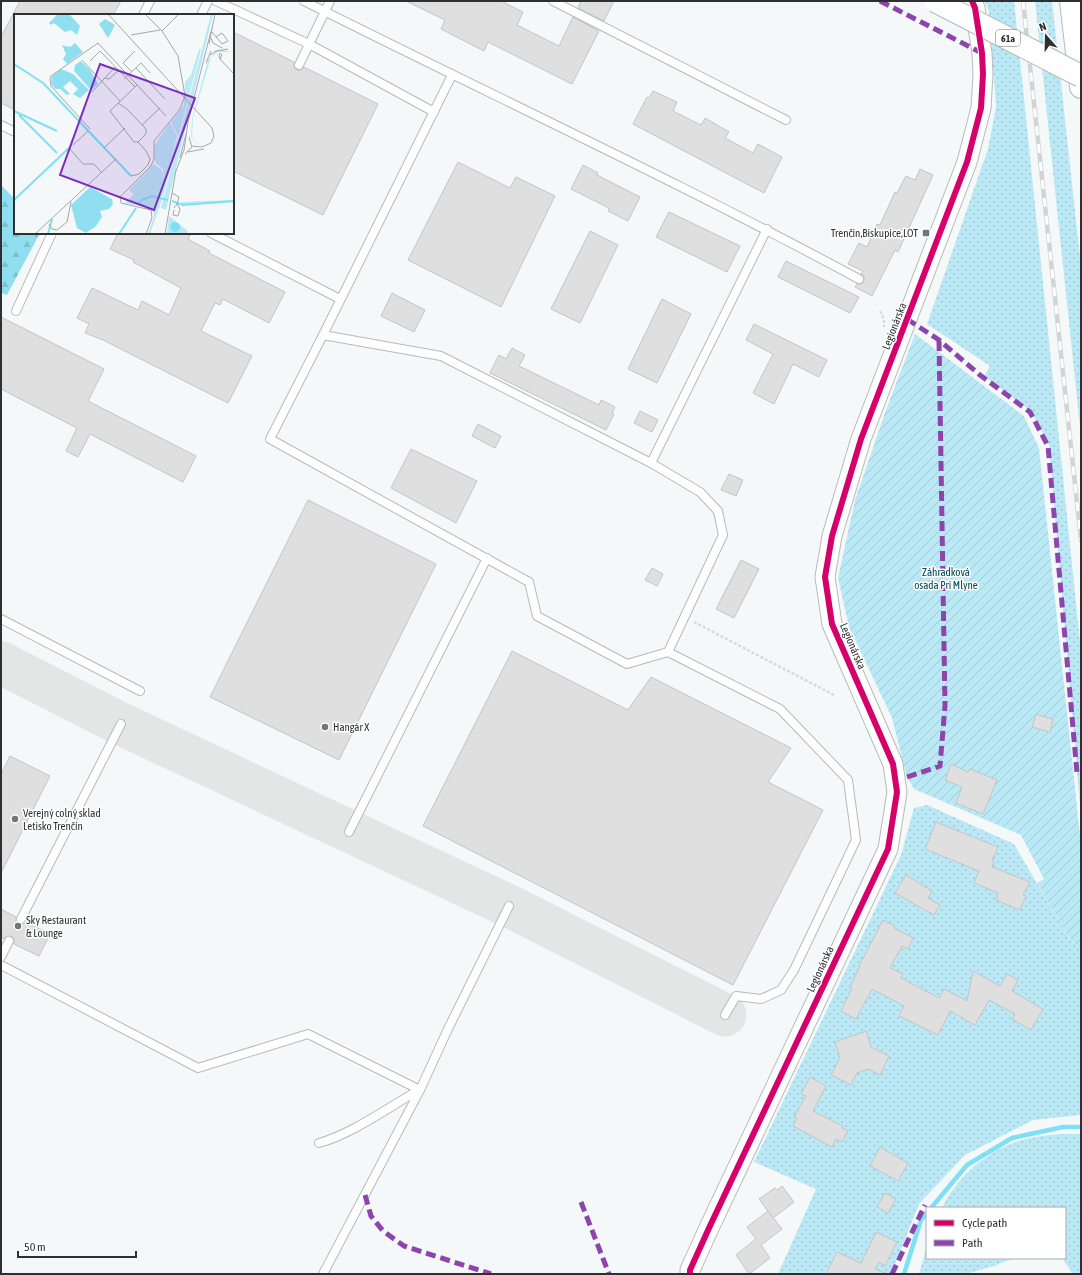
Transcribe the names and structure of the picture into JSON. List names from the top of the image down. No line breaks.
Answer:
{"streets":{"main road":["61a"],"street":["Legionárska"]},"parks":["Záhradková osada Pri Mlyne"],"places":{"transit":["Trenčín,Biskupice,LOT"],"other":["Hangár X","Verejný colný sklad Letisko Trenčín","Sky Restaurant & Lounge"]},"legend":["Cycle path","Path"],"scale_bar":"50 m","north":"top"}
